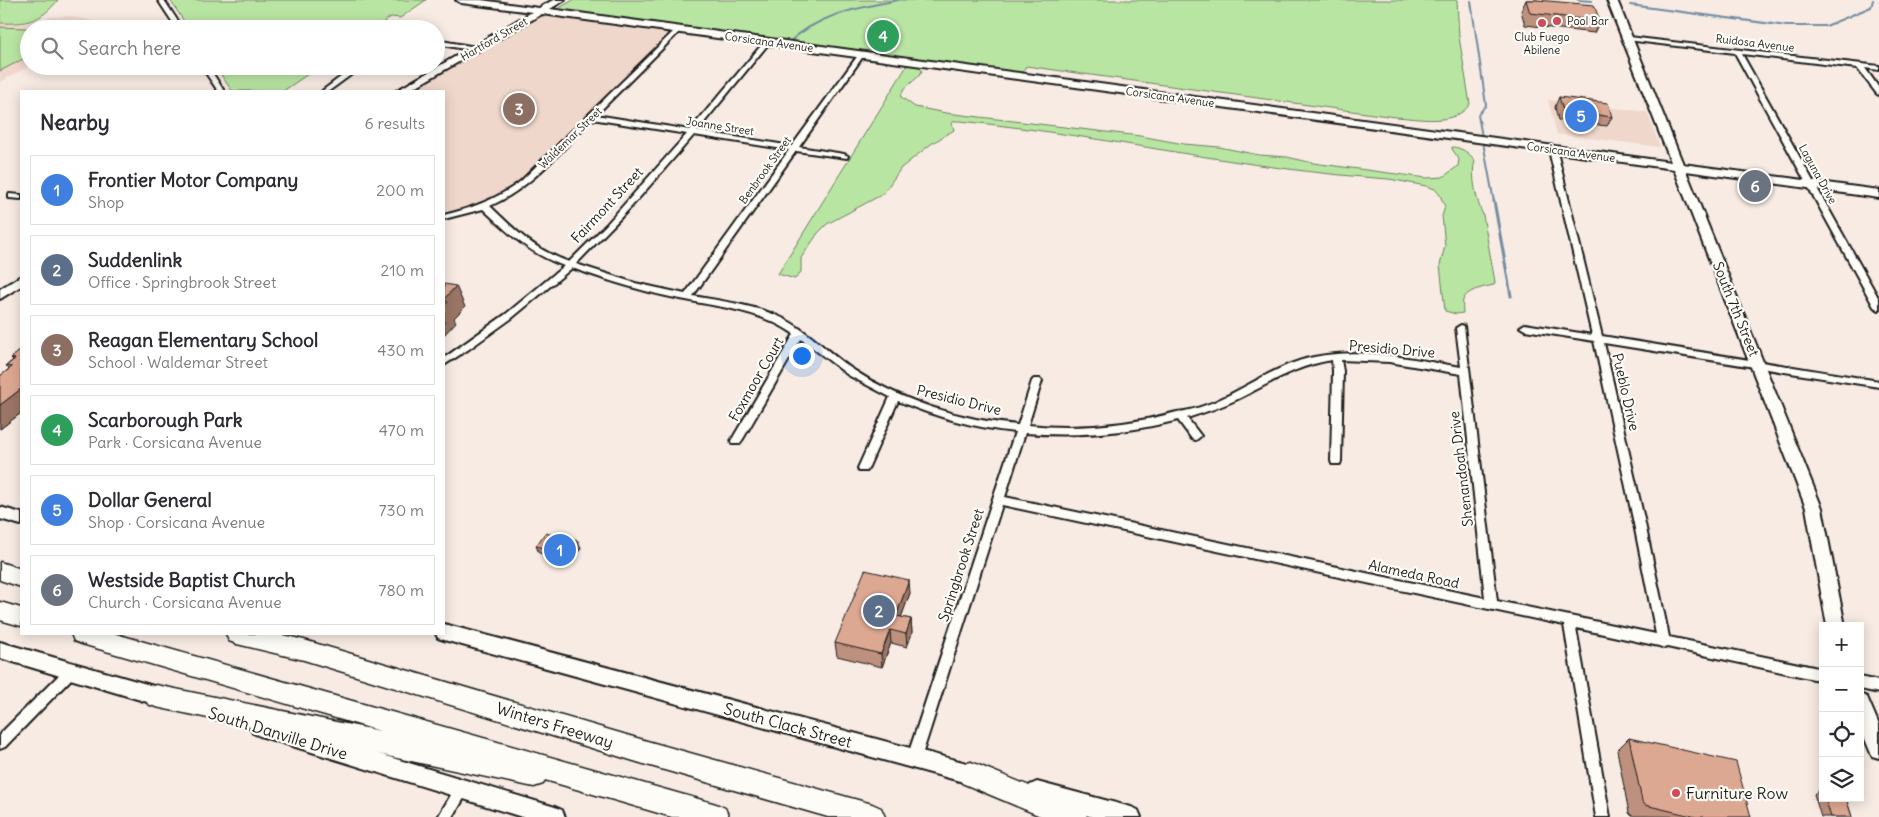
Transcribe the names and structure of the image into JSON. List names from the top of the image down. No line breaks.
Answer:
{"streets":{"highway":["Winters Freeway"],"street":["Hartford Street","Corsicana Avenue","Ruidosa Avenue","Joanne Street","Waldemar Street","Benbrook Street","Laguna Drive","Fairmont Street","South 7th Street","Presidio Drive","Foxmoor Court","Pueblo Drive","Shenandoah Drive","Springbrook Street","Alameda Road","South Clack Street","South Danville Drive"]},"crossings":[["Hartford Street","Corsicana Avenue"],["Corsicana Avenue","Waldemar Street"],["Corsicana Avenue","Benbrook Street"],["Corsicana Avenue","Laguna Drive"],["Corsicana Avenue","Fairmont Street"],["Corsicana Avenue","South 7th Street"],["Corsicana Avenue","Pueblo Drive"],["Ruidosa Avenue","Laguna Drive"],["Ruidosa Avenue","South 7th Street"],["Joanne Street","Waldemar Street"],["Joanne Street","Benbrook Street"],["Joanne Street","Fairmont Street"],["Waldemar Street","Presidio Drive"],["Benbrook Street","Presidio Drive"],["Fairmont Street","Presidio Drive"],["Presidio Drive","Foxmoor Court"],["Presidio Drive","Shenandoah Drive"],["Presidio Drive","Springbrook Street"],["Pueblo Drive","Alameda Road"],["Shenandoah Drive","Alameda Road"],["Springbrook Street","Alameda Road"],["Springbrook Street","South Clack Street"]],"places":["Pool Bar","Club Fuego Abilene","Furniture Row"],"page":{"pins":["4","3","5","6","1","2"],"search":"Search here","heading":["Nearby","6 results"],"list":[{"mark":"1","name":"Frontier Motor Company","note":"Shop","value":"200 m"},{"mark":"2","name":"Suddenlink","note":"Office · Springbrook Street","value":"210 m"},{"mark":"3","name":"Reagan Elementary School","note":"School · Waldemar Street","value":"430 m"},{"mark":"4","name":"Scarborough Park","note":"Park · Corsicana Avenue","value":"470 m"},{"mark":"5","name":"Dollar General","note":"Shop · Corsicana Avenue","value":"730 m"},{"mark":"6","name":"Westside Baptist Church","note":"Church · Corsicana Avenue","value":"780 m"}],"map_buttons":["+","−"]}}
